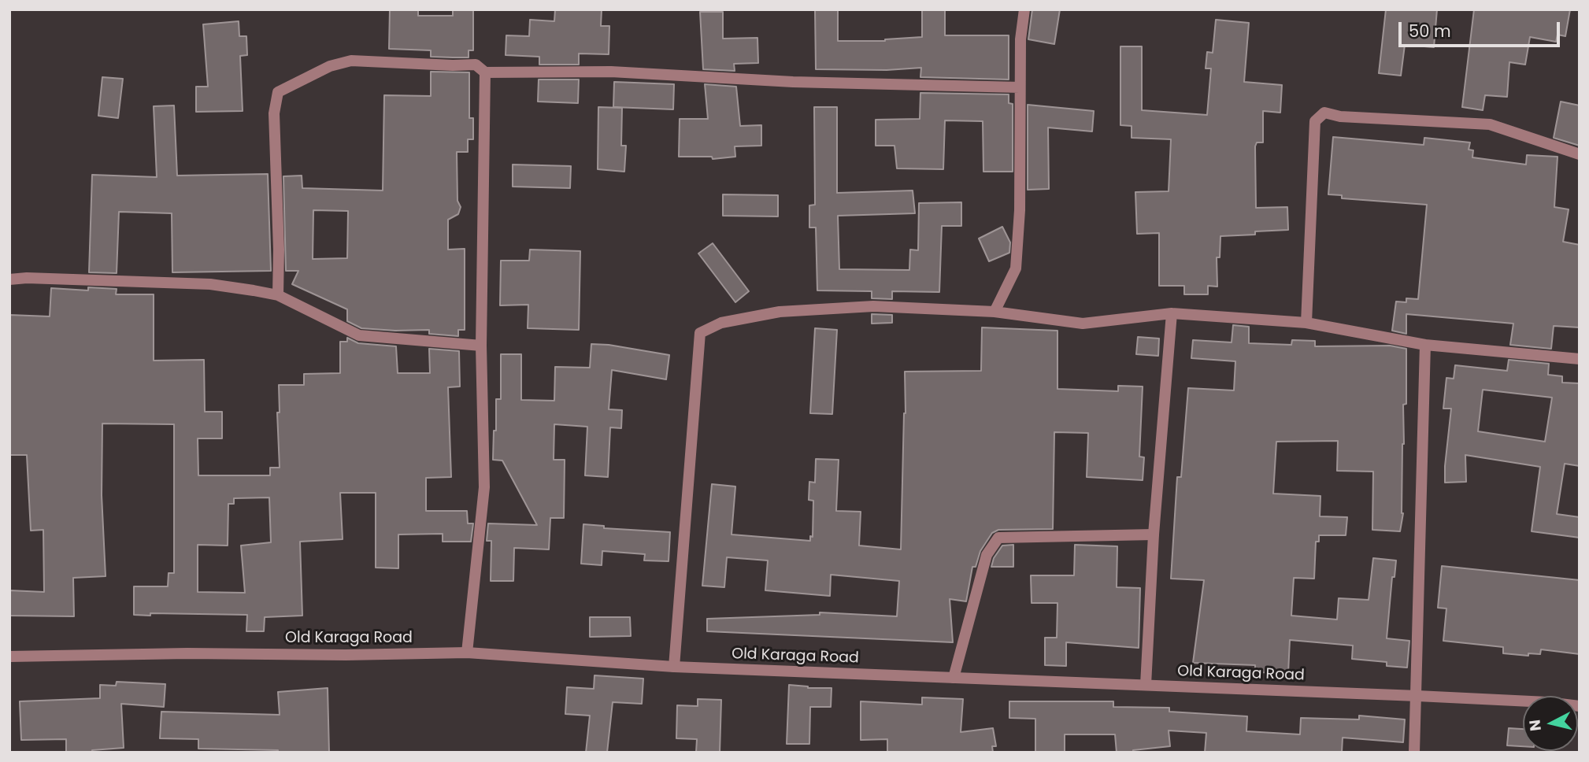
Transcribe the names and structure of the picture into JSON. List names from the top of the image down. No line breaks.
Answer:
{"streets":{"street":["Old Karaga Road"]},"scale_bar":"50 m","north":"left"}
